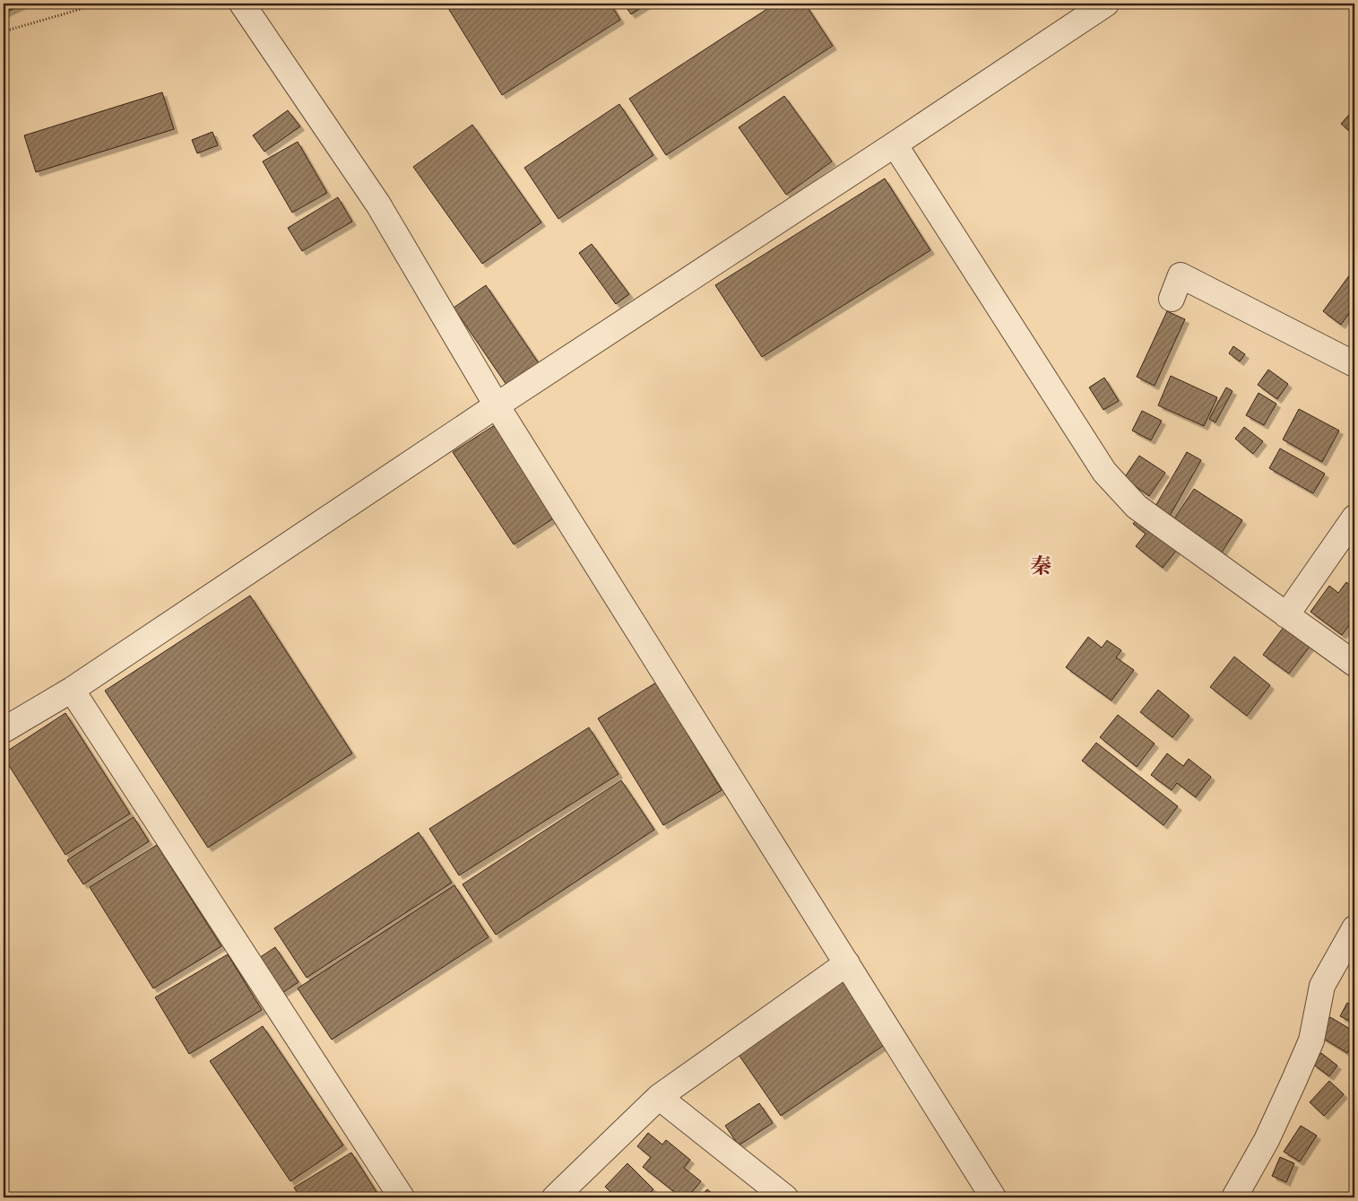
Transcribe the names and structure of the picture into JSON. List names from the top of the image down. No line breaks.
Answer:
{"districts":["秦"]}
